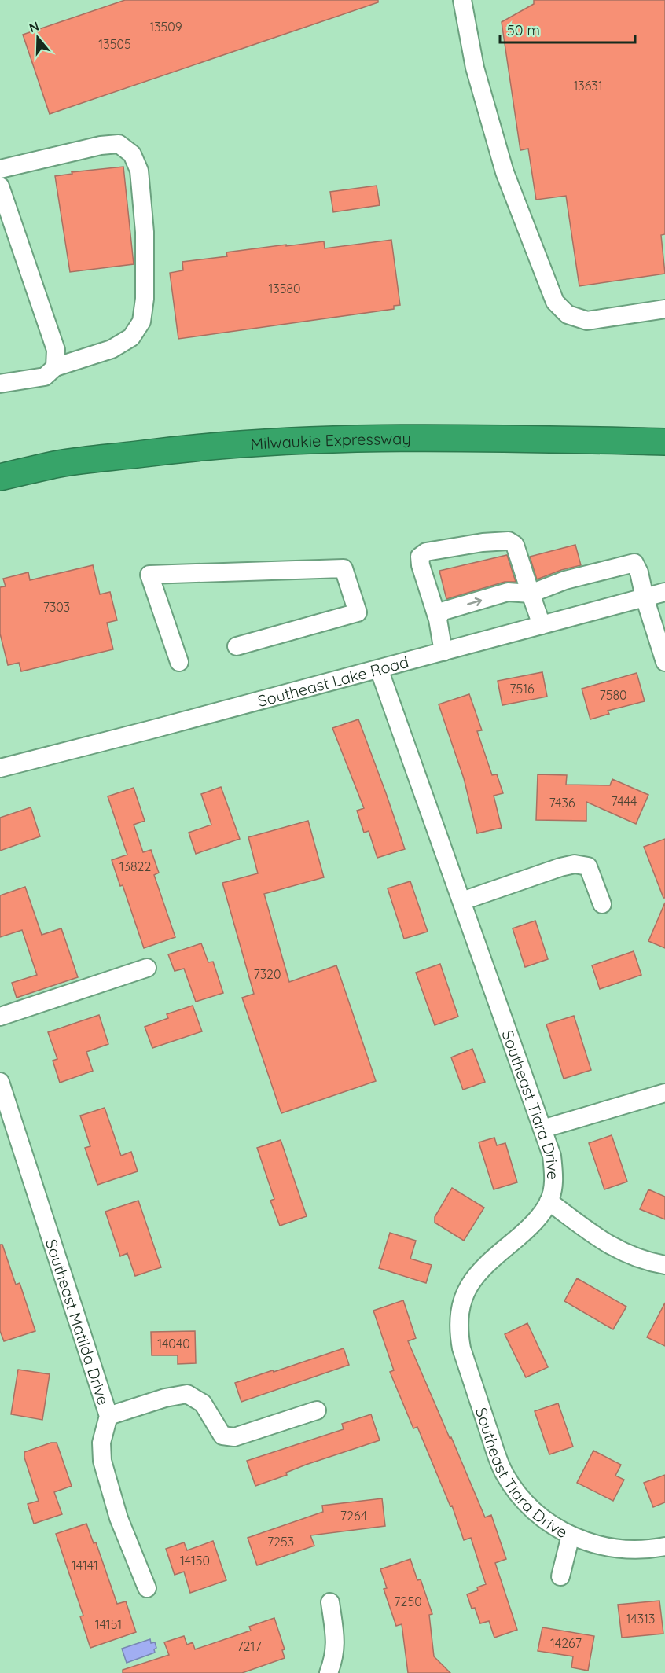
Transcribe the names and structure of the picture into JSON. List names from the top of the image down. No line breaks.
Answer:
{"streets":{"highway":["Milwaukie Expressway"],"street":["Southeast Lake Road","Southeast Tiara Drive","Southeast Matilda Drive"]},"crossings":[["Southeast Lake Road","Southeast Tiara Drive"]],"house_numbers":["13509","13505","13631","13580","7303","7516","7580","7444","7436","13822","7320","14040","7264","7253","14150","14141","7250","14313","14151","14267","7217"],"scale_bar":"50 m","north":"top"}
